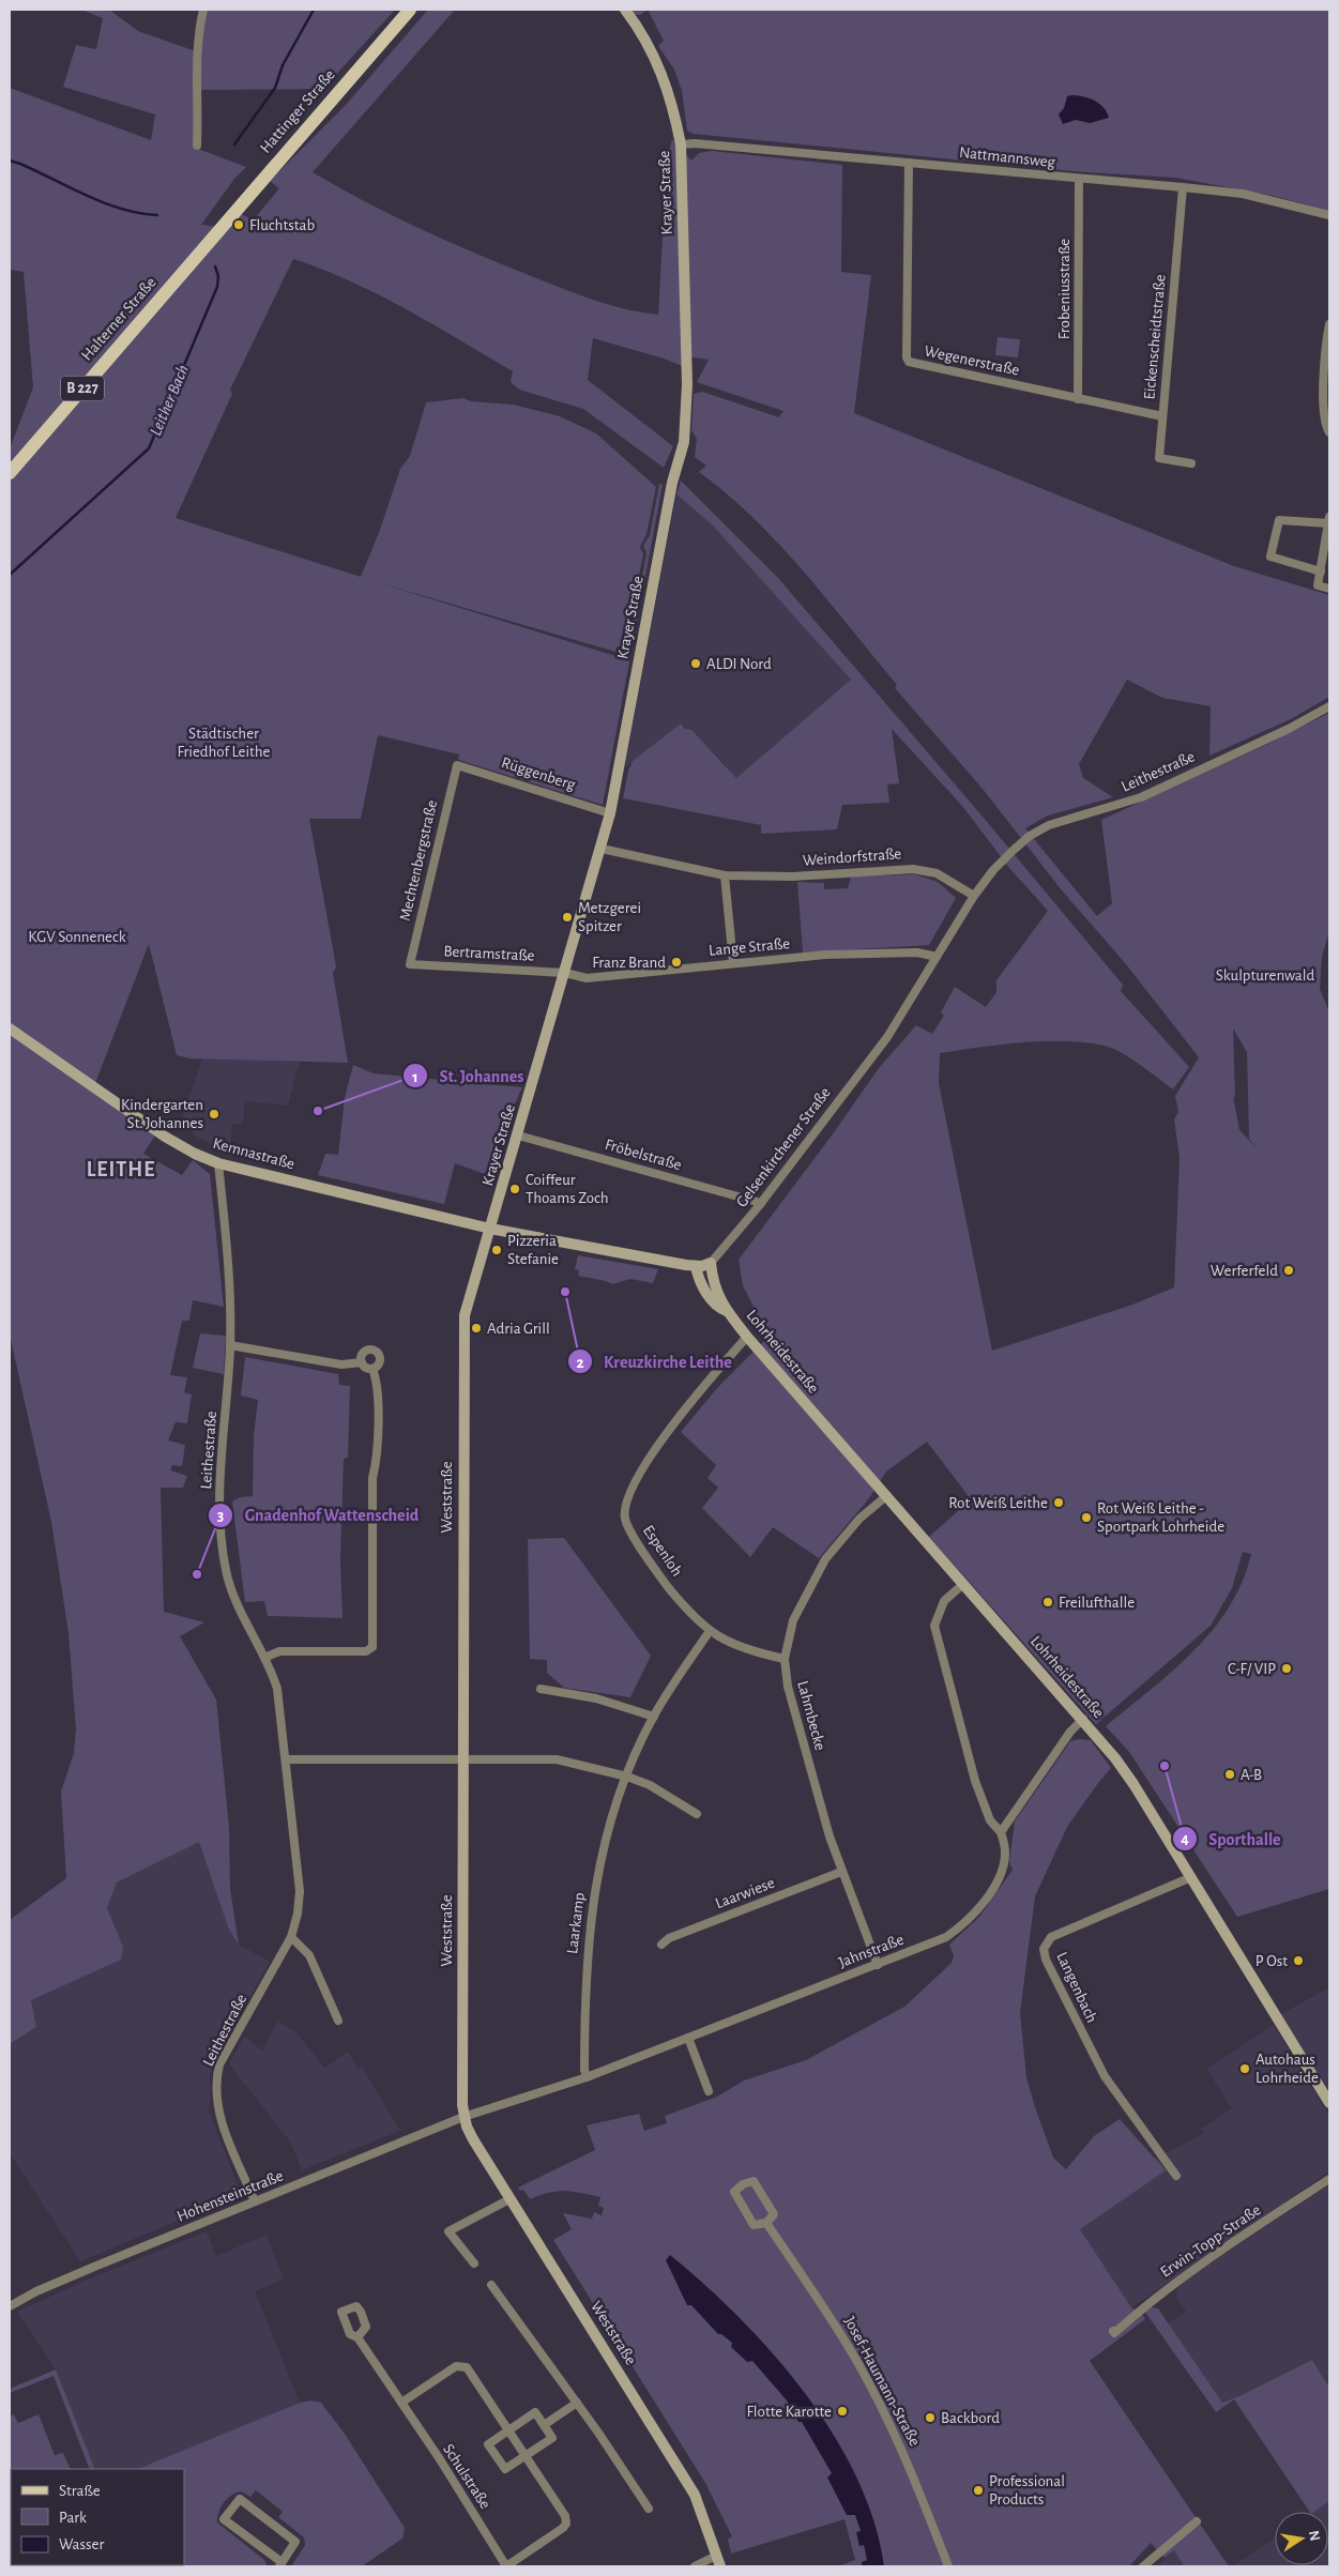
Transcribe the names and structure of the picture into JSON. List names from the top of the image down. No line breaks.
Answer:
{"streets":{"main road":["Hattinger Straße","Halterner Straße","B 227"],"street":["Nattmannsweg","Krayer Straße","Frobeniusstraße","Eickenscheidtstraße","Wegenerstraße","Leithestraße","Rüggenberg","Weindorfstraße","Mechtenbergstraße","Lange Straße","Bertramstraße","Gelsenkirchener Straße","Kemnastraße","Fröbelstraße","Lohrheidestraße","Weststraße","Espenloh","Lahmbecke","Laarwiese","Laarkamp","Jahnstraße","Langenbach","Hohensteinstraße","Erwin-Topp-Straße","Josef-Haumann-Straße","Schulstraße"]},"crossings":[["Hattinger Straße","Halterner Straße"],["Nattmannsweg","Krayer Straße"],["Nattmannsweg","Frobeniusstraße"],["Nattmannsweg","Eickenscheidtstraße"],["Nattmannsweg","Wegenerstraße"],["Krayer Straße","Rüggenberg"],["Krayer Straße","Weindorfstraße"],["Krayer Straße","Lange Straße"],["Krayer Straße","Bertramstraße"],["Krayer Straße","Kemnastraße"],["Krayer Straße","Fröbelstraße"],["Krayer Straße","Weststraße"],["Frobeniusstraße","Wegenerstraße"],["Eickenscheidtstraße","Wegenerstraße"],["Leithestraße","Gelsenkirchener Straße"],["Leithestraße","Kemnastraße"],["Leithestraße","Hohensteinstraße"],["Rüggenberg","Mechtenbergstraße"],["Weindorfstraße","Gelsenkirchener Straße"],["Mechtenbergstraße","Bertramstraße"],["Lange Straße","Bertramstraße"],["Lange Straße","Gelsenkirchener Straße"],["Gelsenkirchener Straße","Fröbelstraße"],["Gelsenkirchener Straße","Lohrheidestraße"],["Kemnastraße","Weststraße"],["Lohrheidestraße","Espenloh"],["Lohrheidestraße","Lahmbecke"],["Lohrheidestraße","Jahnstraße"],["Lohrheidestraße","Langenbach"],["Weststraße","Jahnstraße"],["Weststraße","Hohensteinstraße"],["Espenloh","Lahmbecke"],["Espenloh","Laarkamp"],["Lahmbecke","Laarwiese"],["Lahmbecke","Jahnstraße"],["Laarkamp","Jahnstraße"],["Jahnstraße","Hohensteinstraße"]],"districts":["LEITHE"],"water":["Leither Bach"],"parks":["Städtischer Friedhof Leithe","KGV Sonneneck","Skulpturenwald"],"places":["Fluchtstab","ALDI Nord","Metzgerei Spitzer","Franz Brand","St. Johannes","Kindergarten St. Johannes","Coiffeur Thoams Zoch","Pizzeria Stefanie","Werferfeld","Kreuzkirche Leithe","Adria Grill","Rot Weiß Leithe","Rot Weiß Leithe - Sportpark Lohrheide","Gnadenhof Wattenscheid","Freilufthalle","C-F/ VIP","Sporthalle","A-B","P Ost","Autohaus Lohrheide","Flotte Karotte","Backbord","Professional Products"],"legend":["Straße","Park","Wasser"],"north":"right"}
